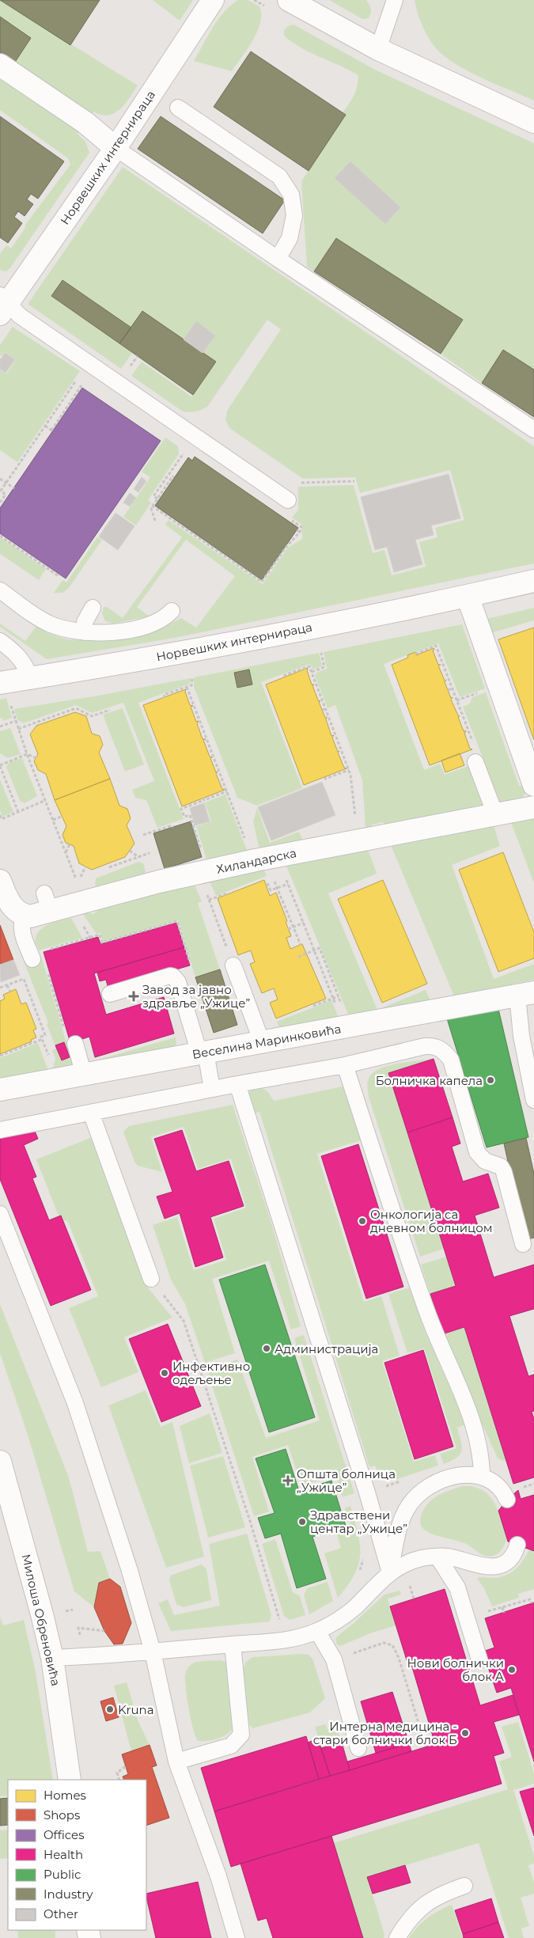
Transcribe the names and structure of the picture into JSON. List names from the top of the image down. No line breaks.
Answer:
{"streets":{"street":["Норвешких интернираца","Хиландарска","Веселина Маринковића","Милоша Обреновића"]},"places":{"health":["Завод за јавно здравље „Ужице”","Општа болница „Ужице”"],"other":["Болничка капела","Онкологија са дневном болницом","Администрација","Инфективно одељење","Здравствени центар „Ужице”","Нови болнички блок А","Kruna","Интерна медицина - стари болнички блок Б"]},"legend":["Homes","Shops","Offices","Health","Public","Industry","Other"]}
